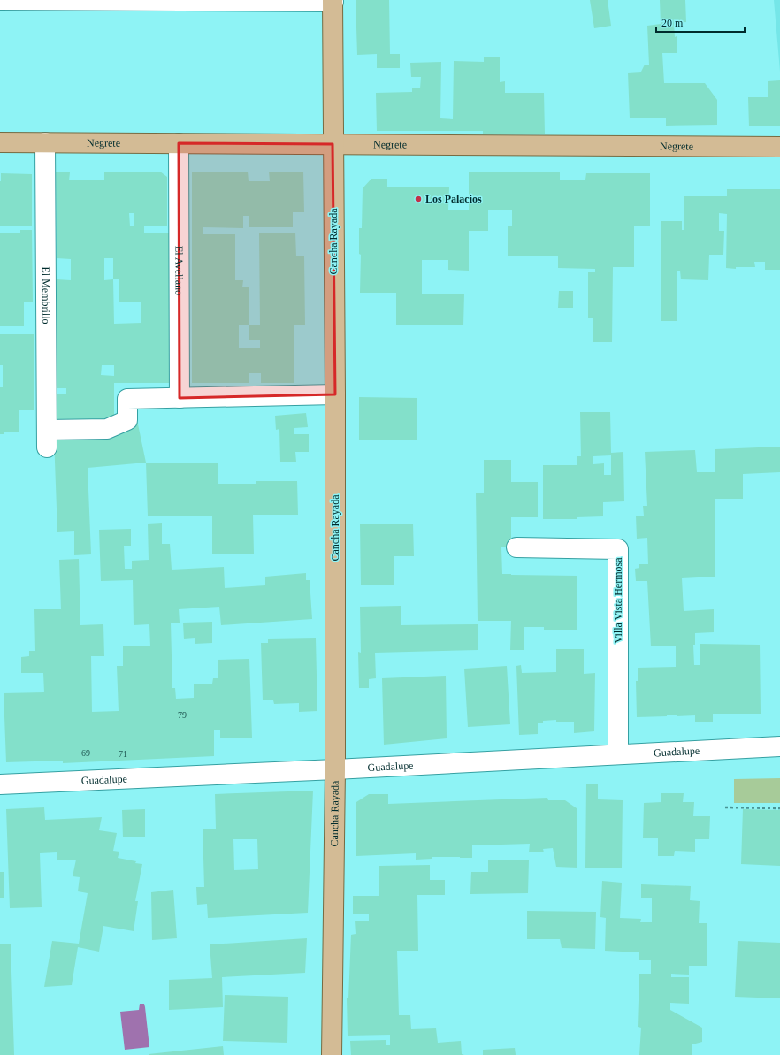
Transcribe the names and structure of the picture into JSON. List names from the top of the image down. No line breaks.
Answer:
{"streets":{"main road":["Negrete","Cancha Rayada"],"street":["El Avellano","El Membrillo","Villa Vista Hermosa","Guadalupe"]},"crossings":[["Negrete","Cancha Rayada"],["Negrete","El Avellano"],["Negrete","El Membrillo"],["Cancha Rayada","Guadalupe"],["El Avellano","El Membrillo"],["Villa Vista Hermosa","Guadalupe"]],"places":["Los Palacios"],"house_numbers":["79","69","71"],"scale_bar":"20 m"}
